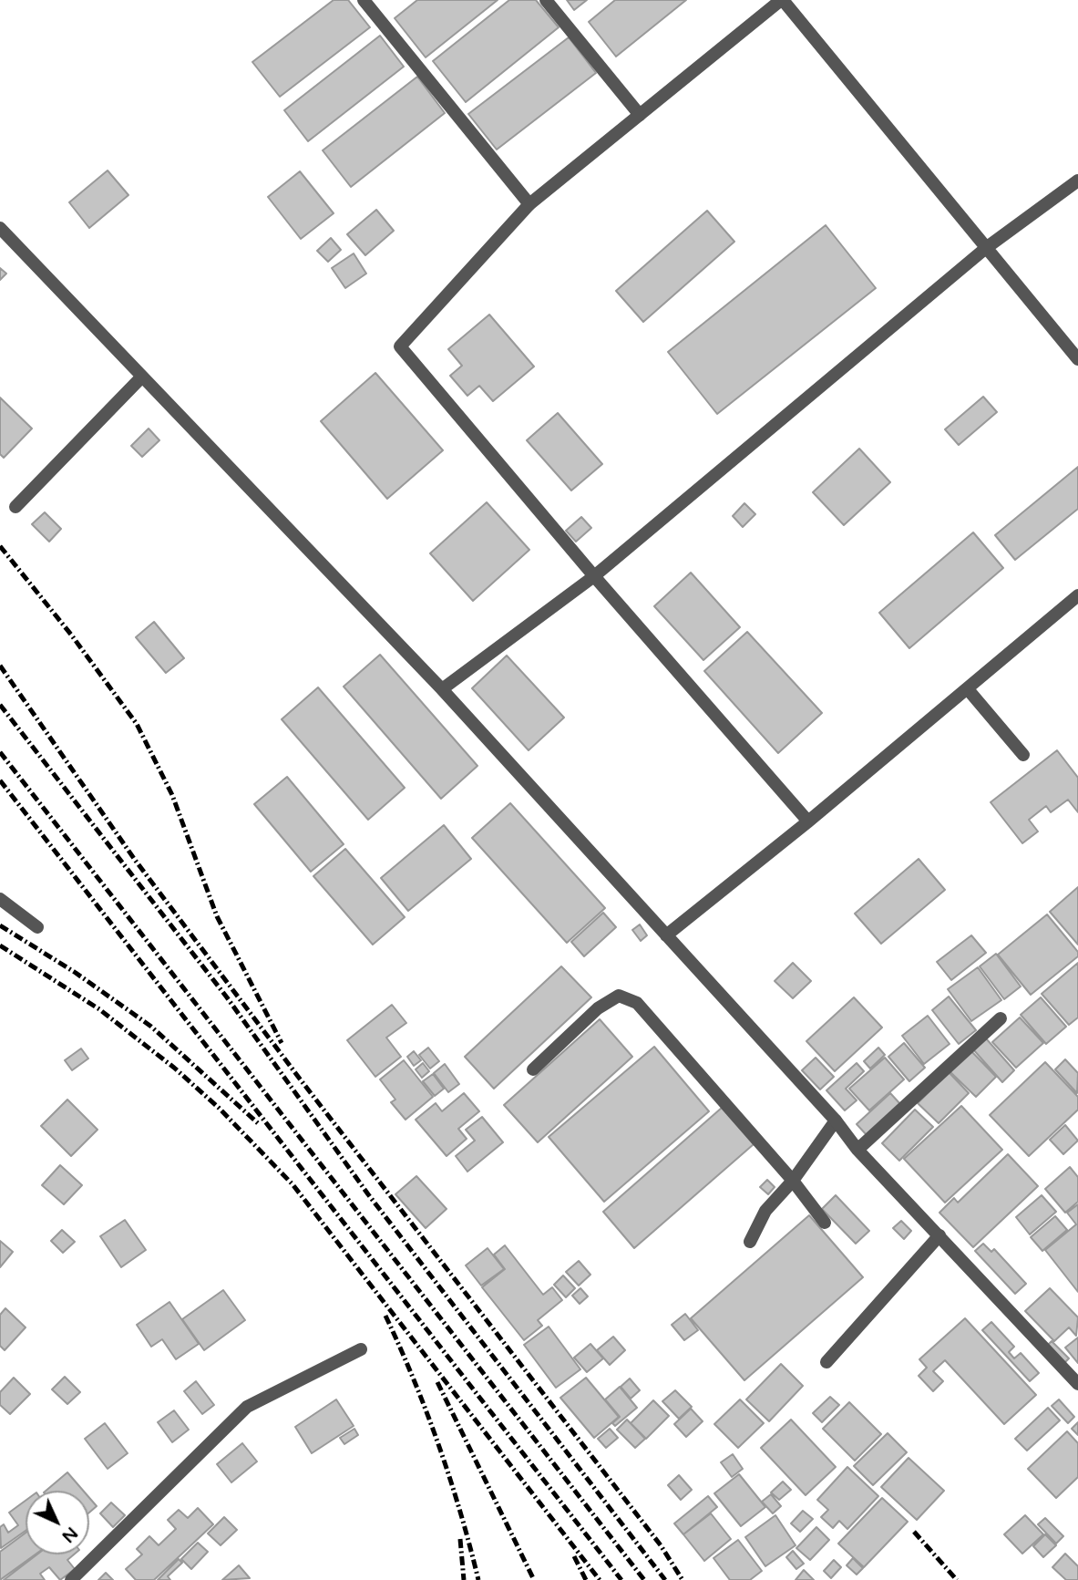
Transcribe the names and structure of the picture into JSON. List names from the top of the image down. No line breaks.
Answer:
{"north":"bottom right"}
